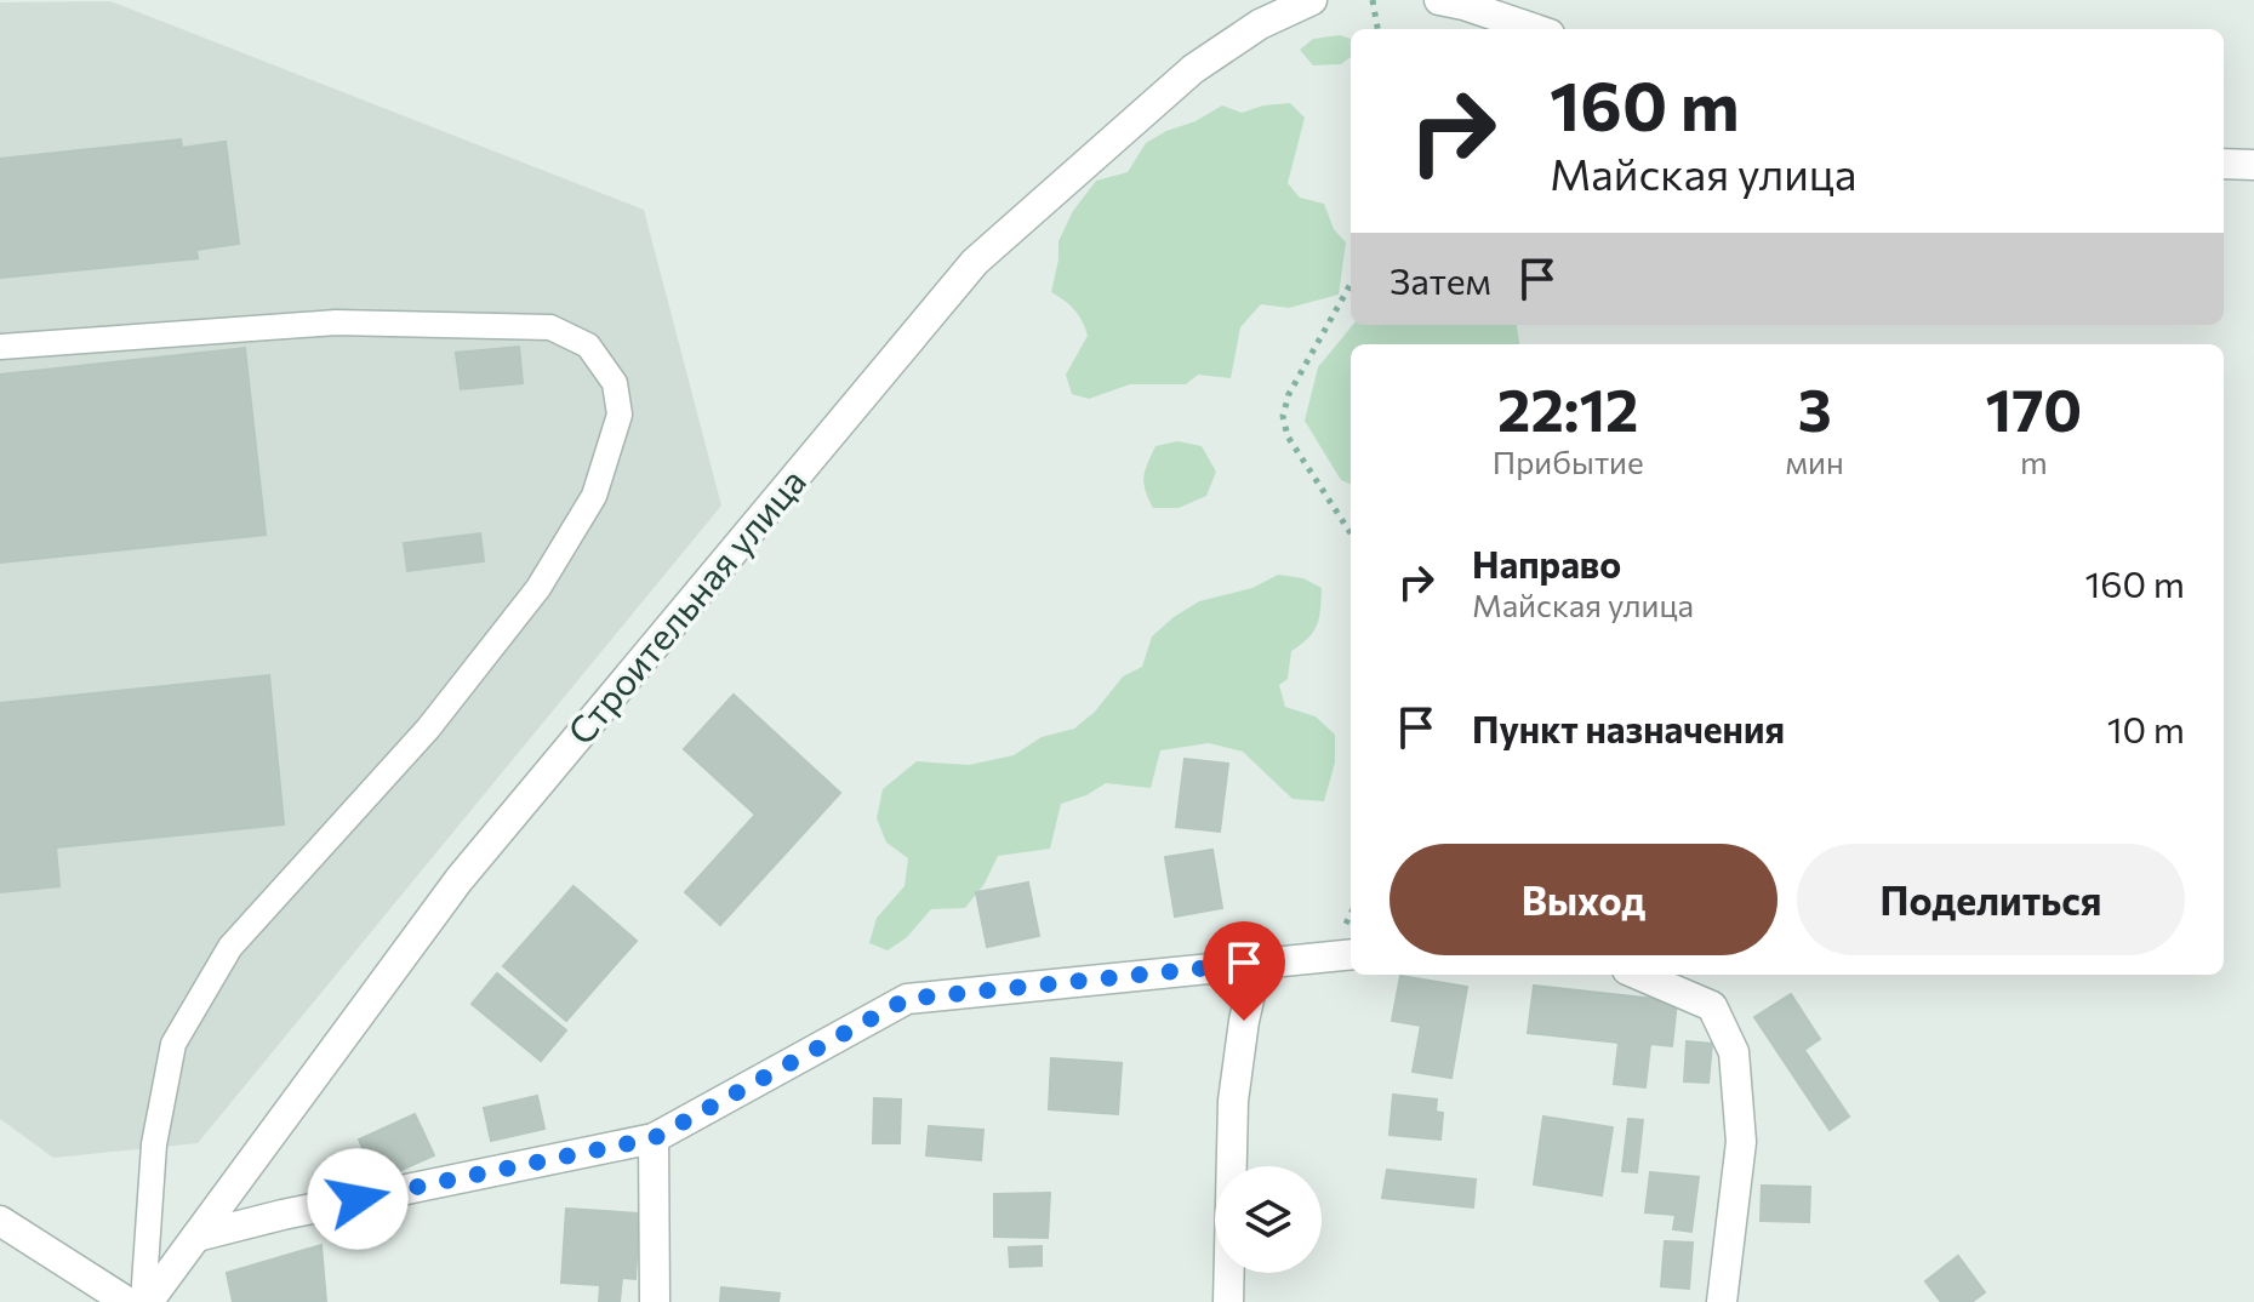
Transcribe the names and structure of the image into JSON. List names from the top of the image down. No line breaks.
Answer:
{"streets":{"street":["Строительная улица"]},"page":{"turn":["160 m","Майская улица"],"then":"Затем","eta":["22:12","Прибытие","3","мин","170","m"],"list":[{"name":"Направо","note":"Майская улица","value":"160 m"},{"name":"Пункт назначения","value":"10 m"}],"buttons":["Выход","Поделиться"]}}
